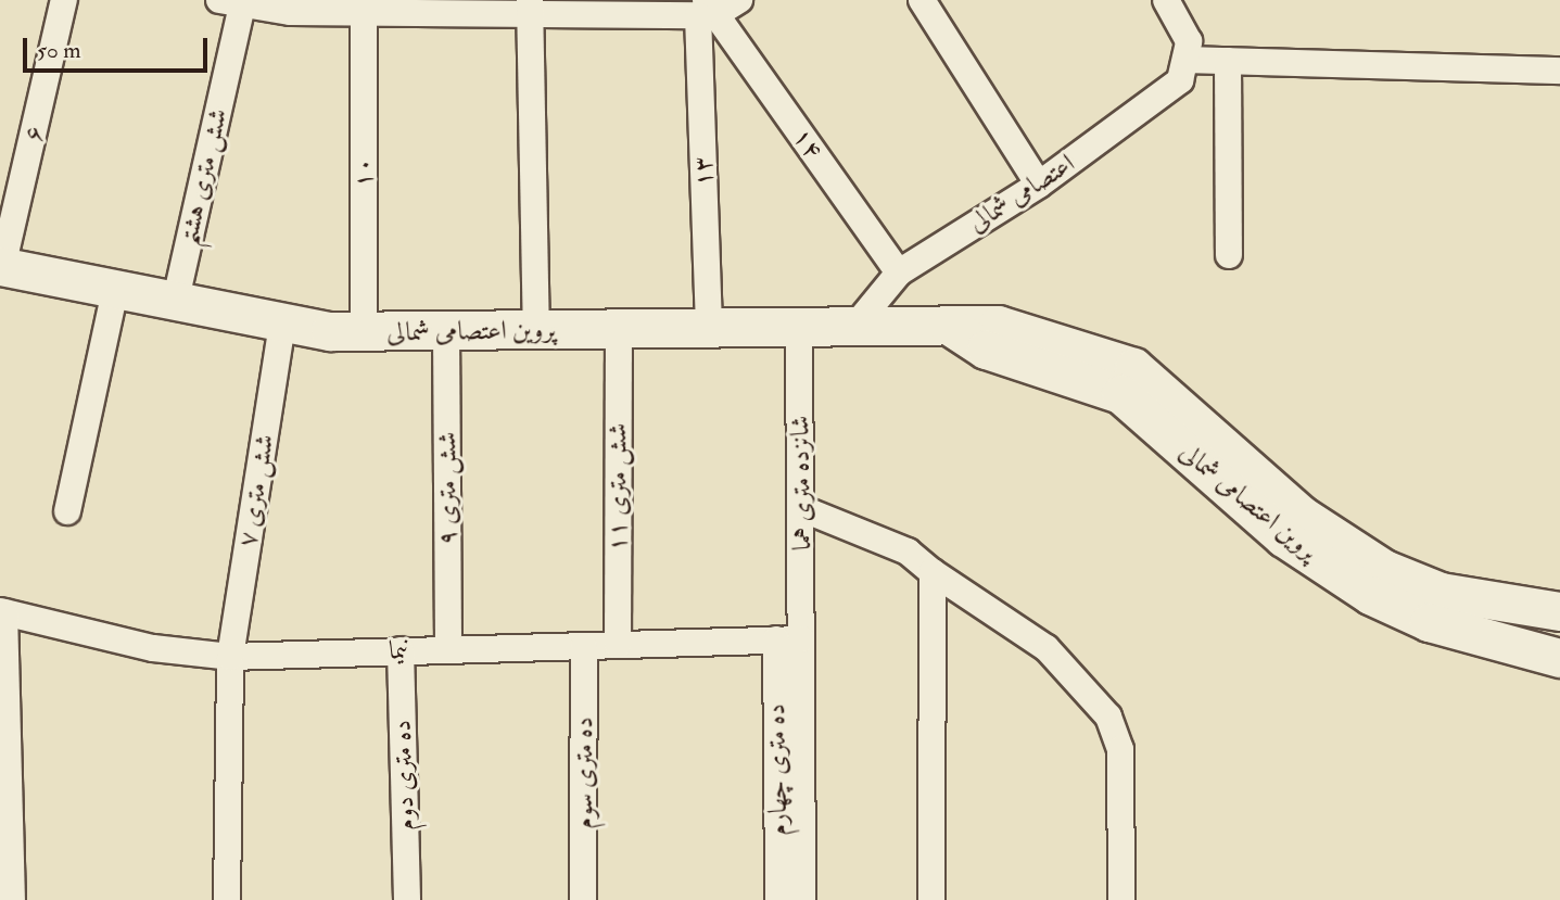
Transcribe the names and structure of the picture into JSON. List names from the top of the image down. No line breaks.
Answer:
{"streets":{"main road":["پروین اعتصامی شمالی"],"street":["۶","۱۴","۱۳","۱۰","شش متری هشتم","اعتصامی شمالی","شانزده متری هما","۱۱ شش متری","۹ شش متری","۷ شش متری","نیما","ده متری چهارم","ده متری سوم","ده متری دوم"]},"crossings":[["۶","پروین اعتصامی شمالی"],["۱۴","۱۳"],["۱۴","اعتصامی شمالی"],["۱۳","پروین اعتصامی شمالی"],["۱۰","پروین اعتصامی شمالی"],["شش متری هشتم","پروین اعتصامی شمالی"],["اعتصامی شمالی","پروین اعتصامی شمالی"],["پروین اعتصامی شمالی","شانزده متری هما"],["پروین اعتصامی شمالی","۱۱ شش متری"],["پروین اعتصامی شمالی","۹ شش متری"],["پروین اعتصامی شمالی","۷ شش متری"],["شانزده متری هما","نیما"],["شانزده متری هما","ده متری چهارم"],["۱۱ شش متری","نیما"],["۹ شش متری","نیما"],["۷ شش متری","نیما"],["نیما","ده متری چهارم"],["نیما","ده متری سوم"],["نیما","ده متری دوم"]],"scale_bar":"50 m"}
